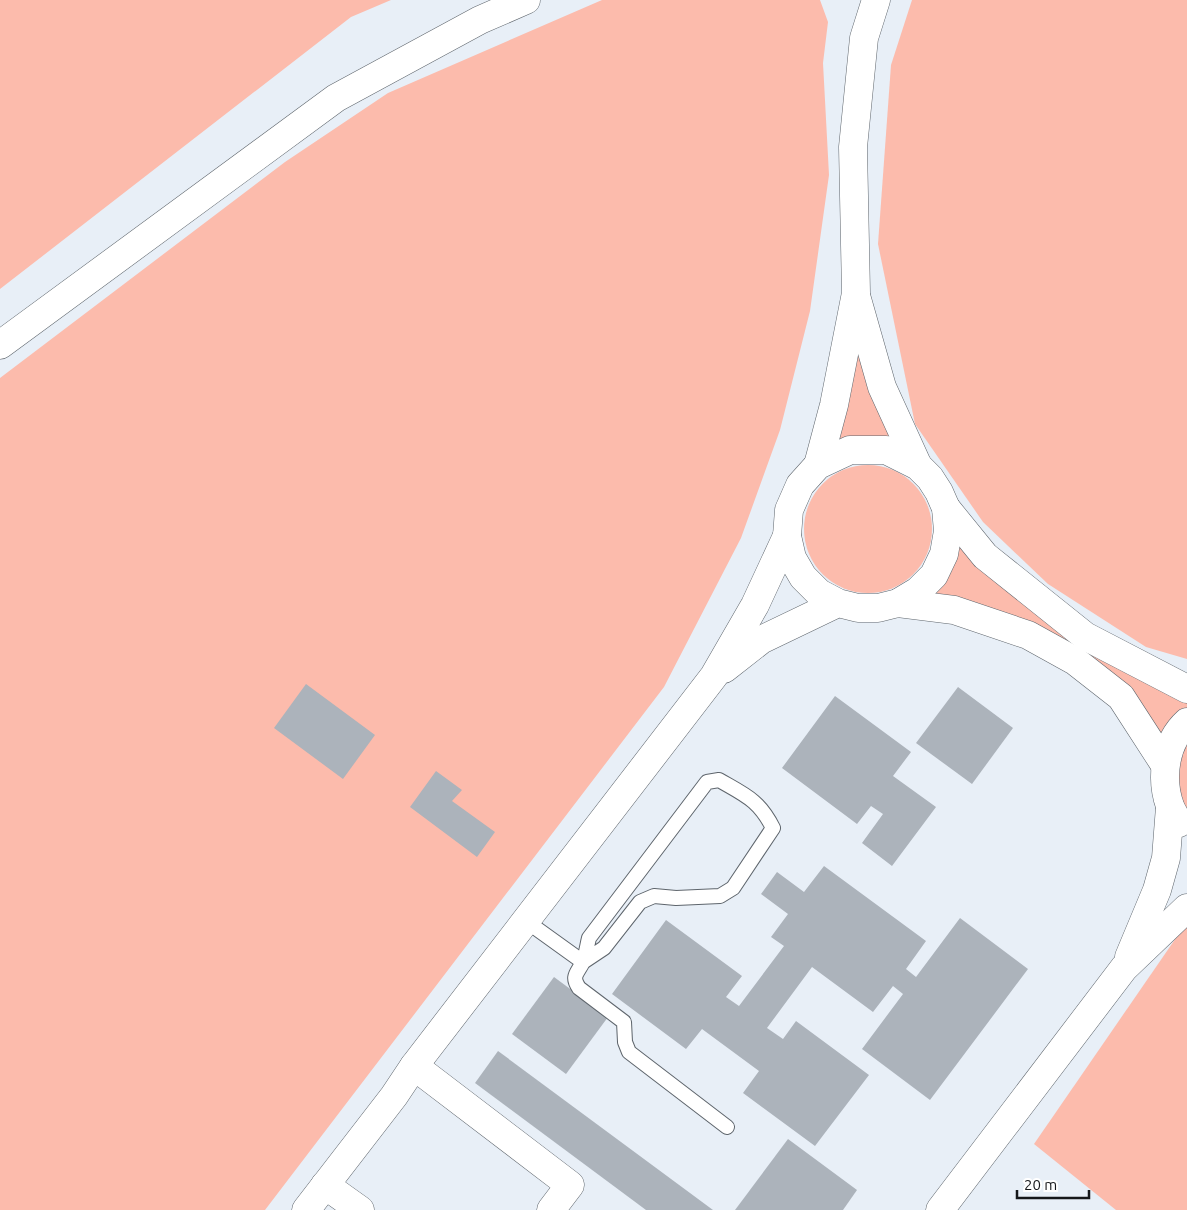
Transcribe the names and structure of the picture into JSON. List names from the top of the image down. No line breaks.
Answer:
{"scale_bar":"20 m"}
